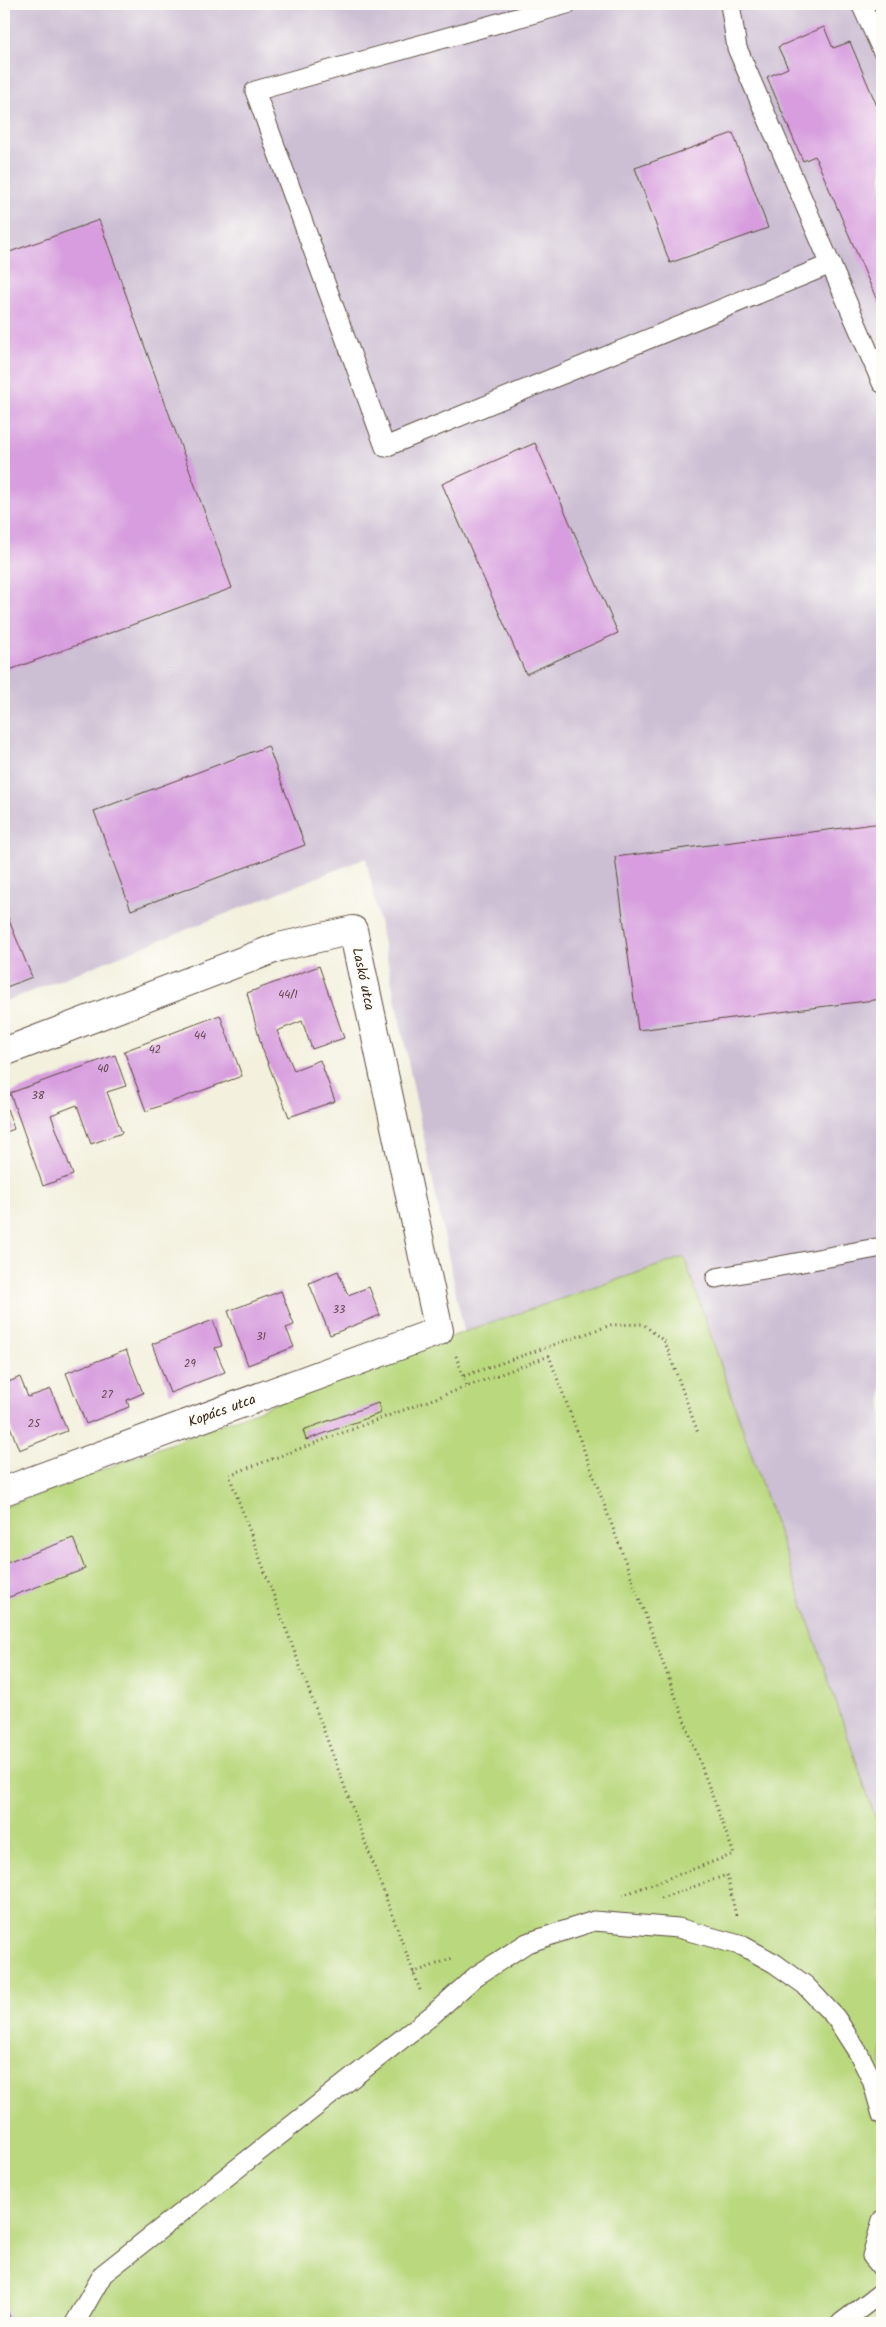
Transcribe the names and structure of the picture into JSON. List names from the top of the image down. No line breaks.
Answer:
{"streets":{"street":["Laskó utca","Kopács utca"]},"crossings":[["Laskó utca","Kopács utca"]],"house_numbers":["44/1","44","42","40","38","33","31","29","27","25"]}
